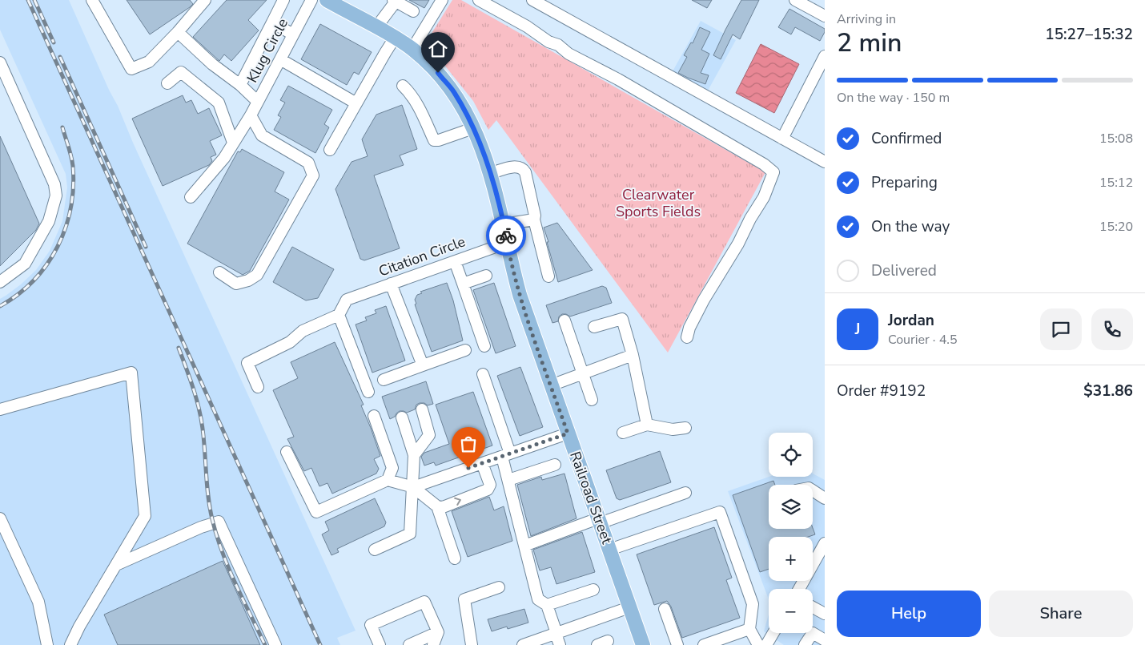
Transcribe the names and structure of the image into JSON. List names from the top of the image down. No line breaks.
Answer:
{"streets":{"main road":["Railroad Street"],"street":["Klug Circle","Citation Circle"]},"crossings":[["Citation Circle","Railroad Street"]],"parks":["Clearwater Sports Fields"],"page":{"heading":["2 min","Arriving in","15:27–15:32"],"panel":["Jordan","Courier · 4.5","Order #9192","$31.86"],"bar":"On the way · 150 m","list":[["Confirmed","15:08"],["Preparing","15:12"],["On the way","15:20"],"Delivered"],"round":"J","map_buttons":["+","−"],"buttons":["Help","Share"]}}
